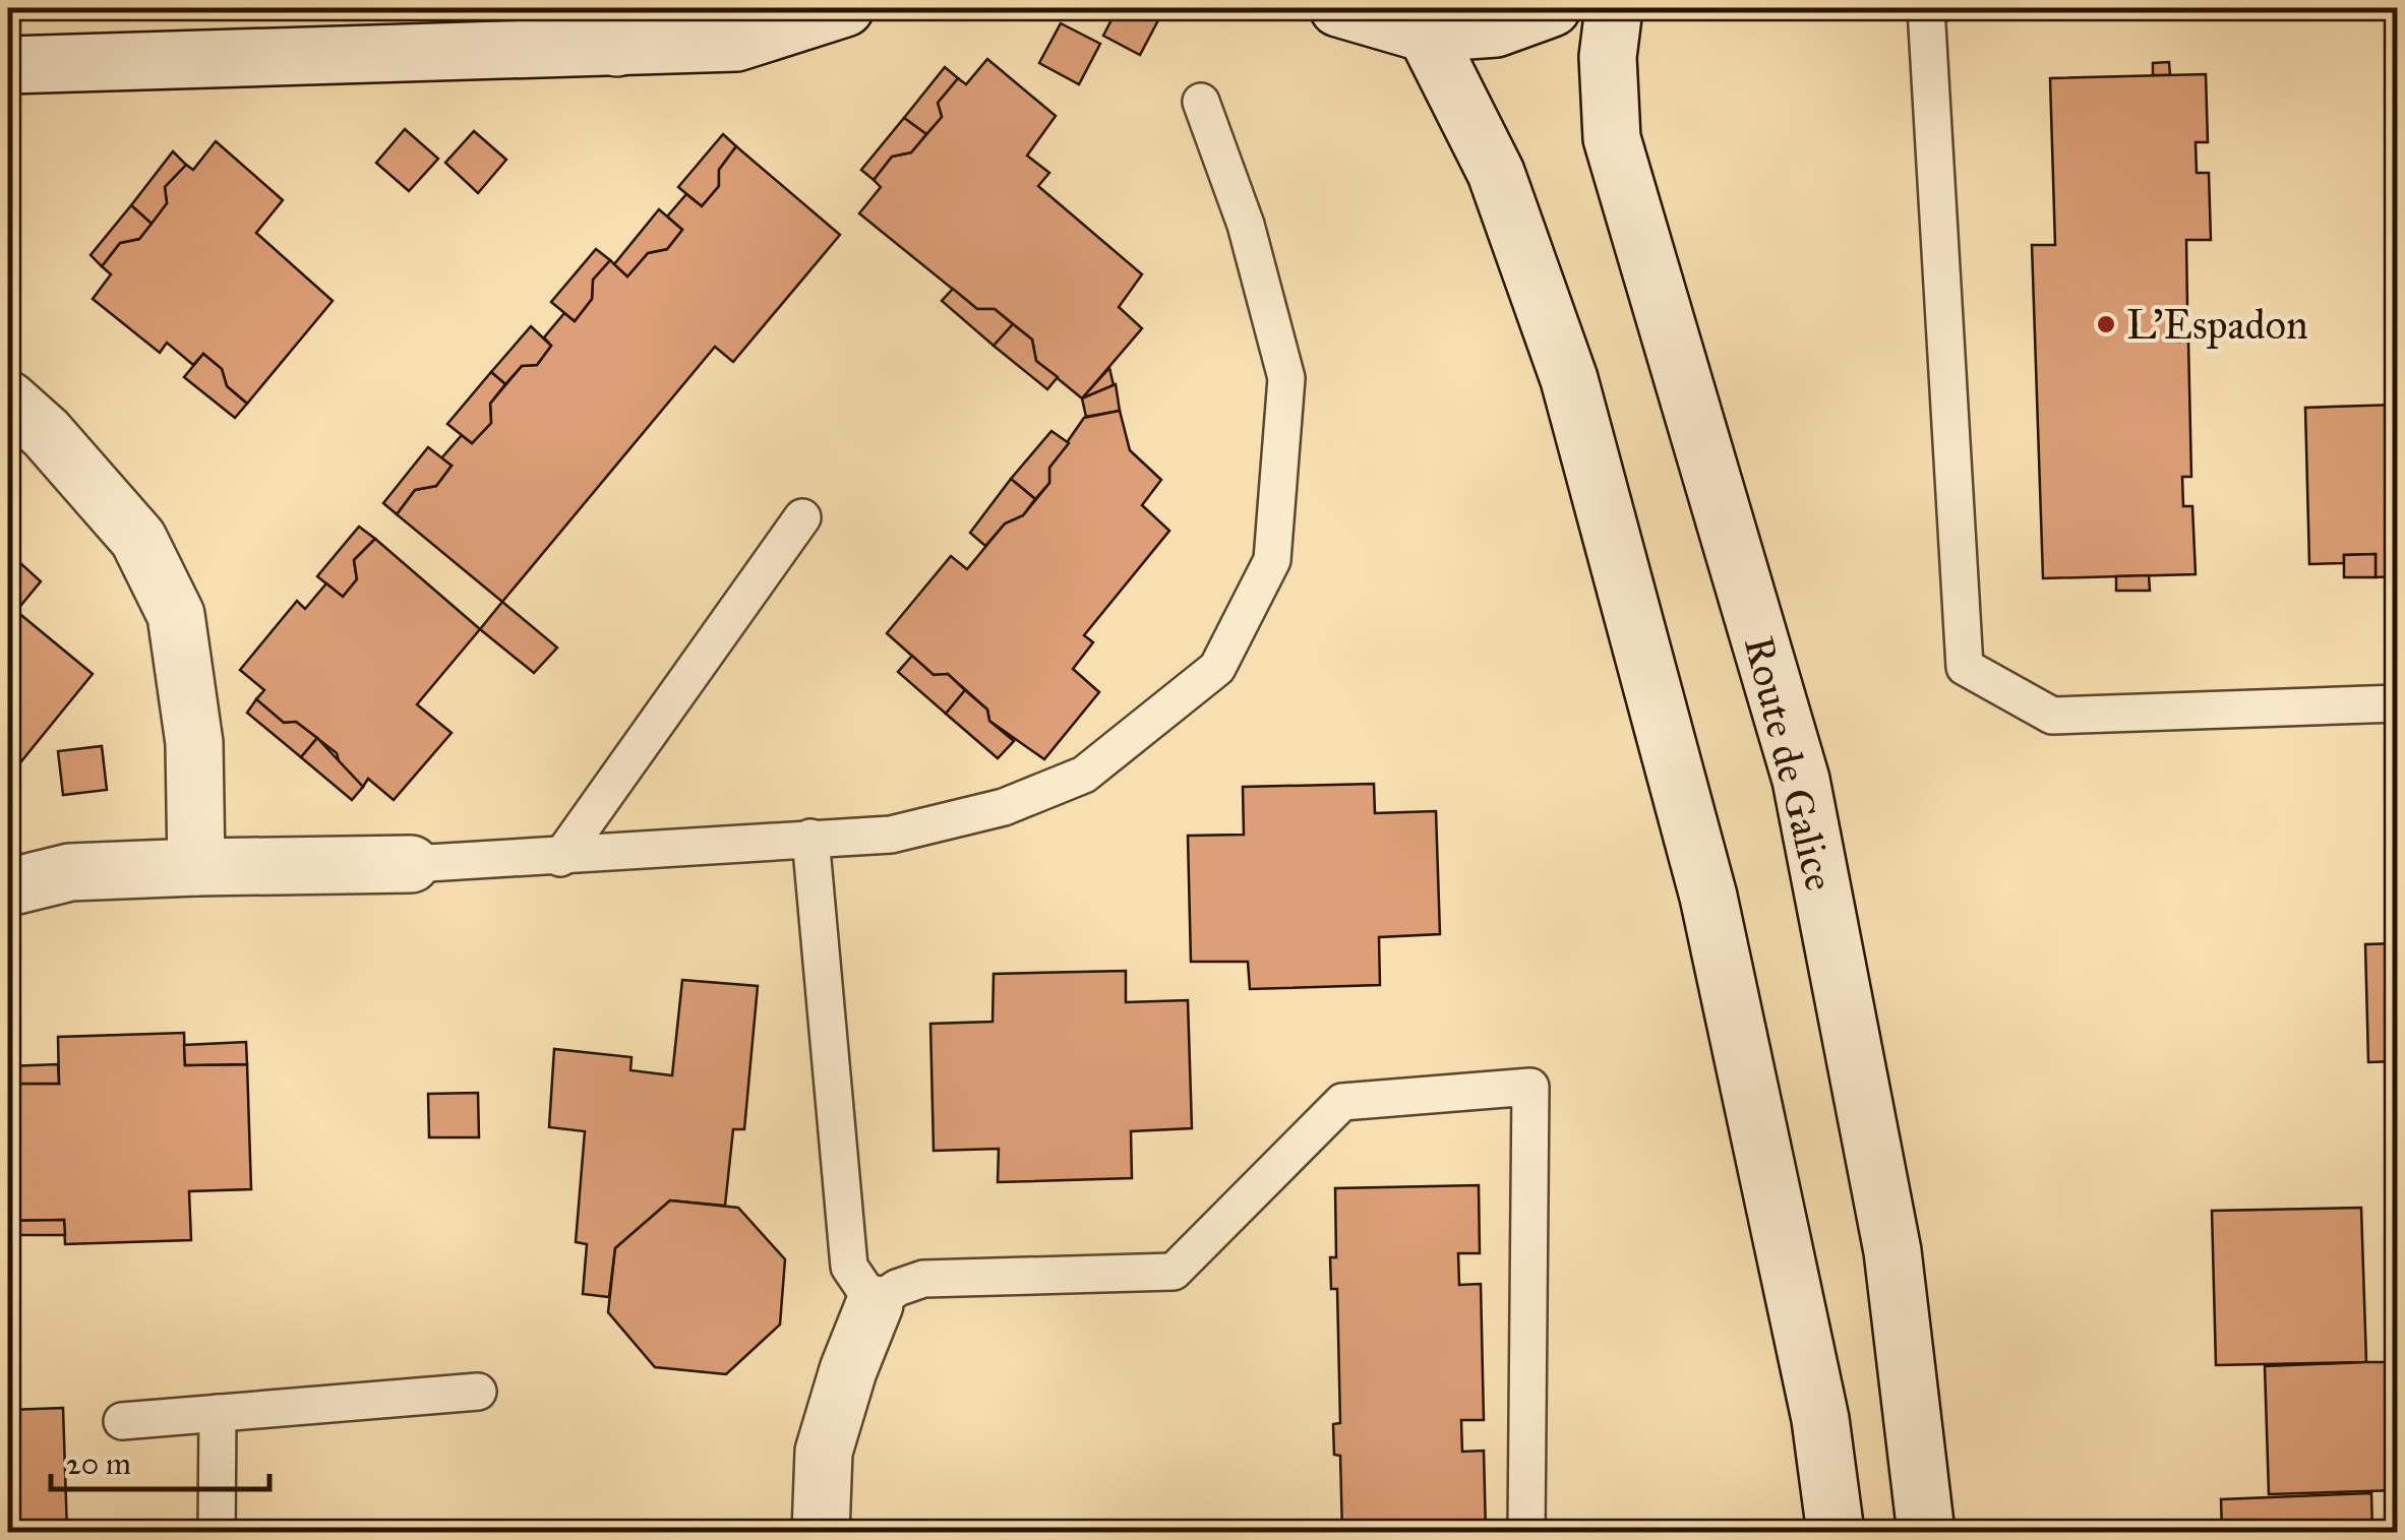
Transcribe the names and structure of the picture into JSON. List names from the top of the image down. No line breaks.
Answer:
{"streets":{"main road":["Route de Galice"]},"places":["L'Espadon"],"scale_bar":"20 m"}
